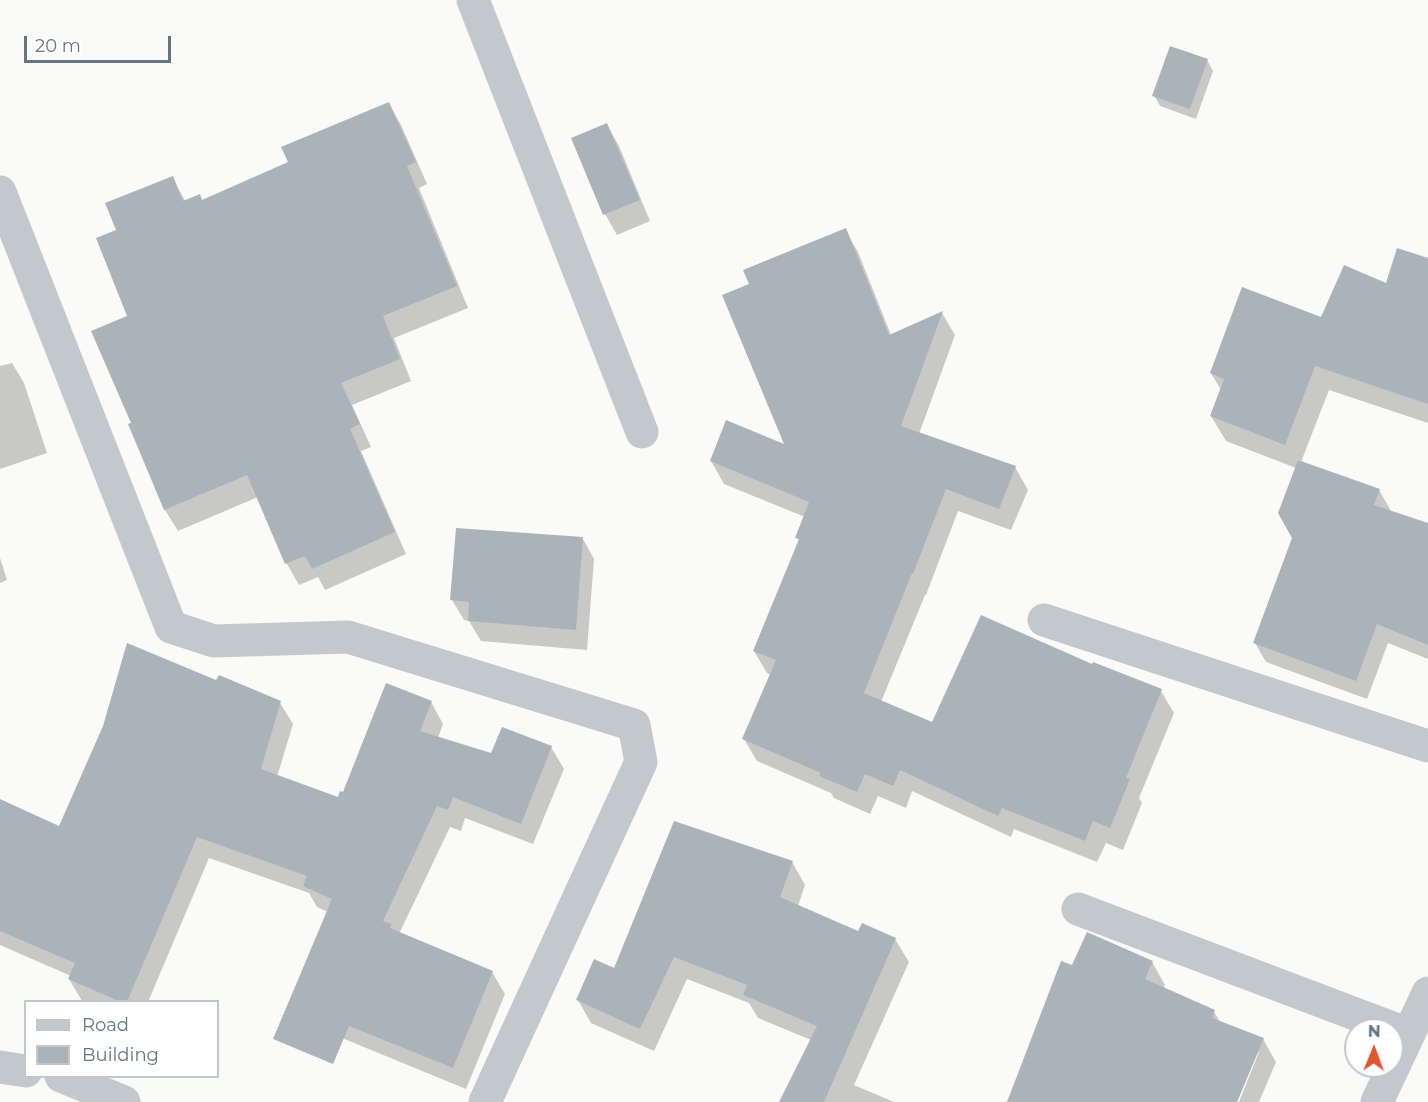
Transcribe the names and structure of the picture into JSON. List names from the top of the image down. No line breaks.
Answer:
{"legend":["Road","Building"],"scale_bar":"20 m","north":"top"}
